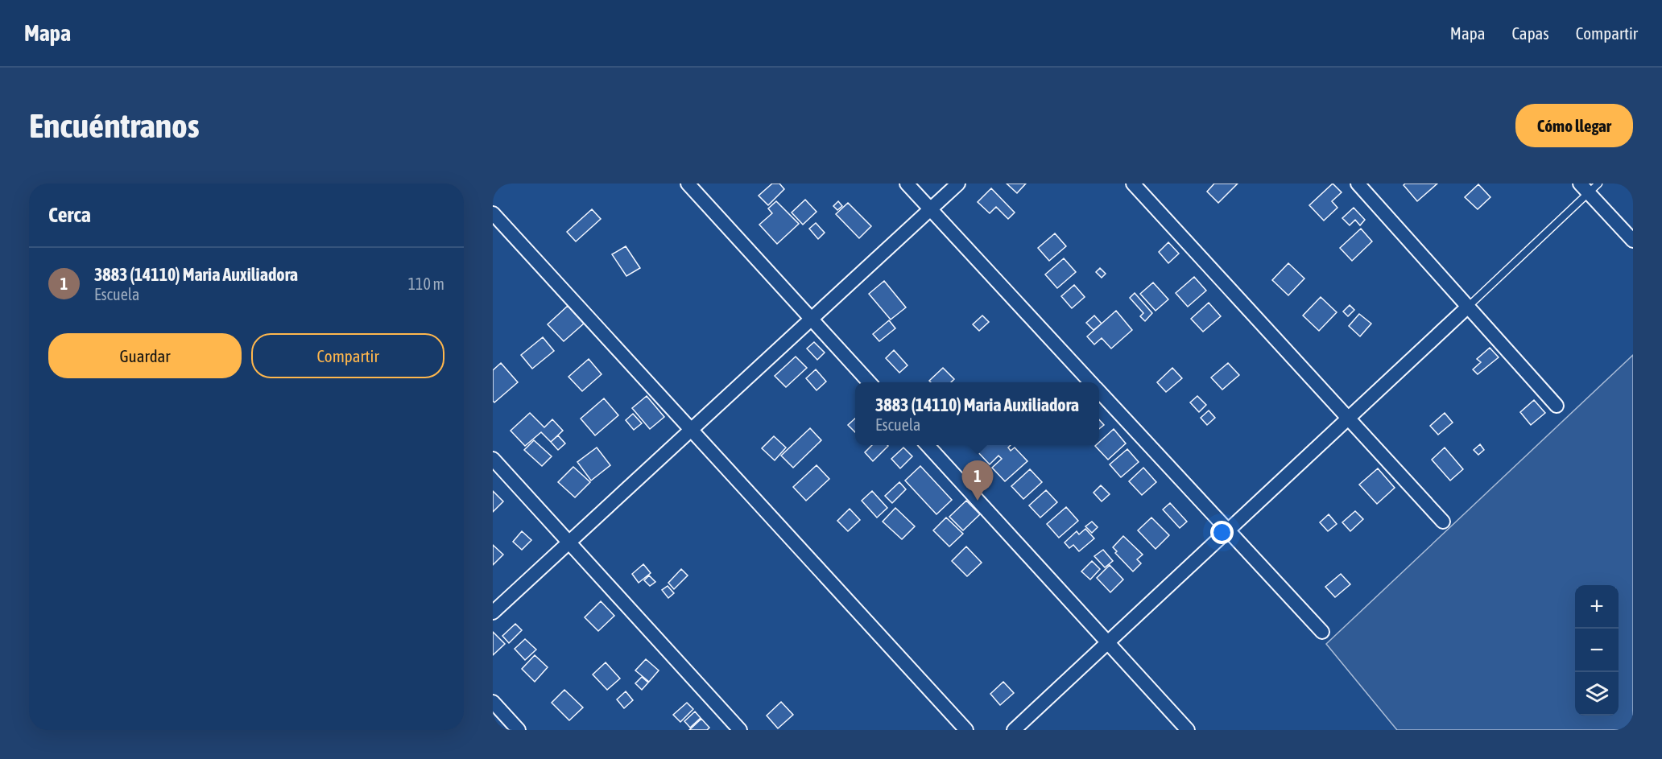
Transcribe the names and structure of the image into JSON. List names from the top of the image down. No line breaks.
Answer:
{"page":{"header":"Mapa","nav":["Mapa","Capas","Compartir"],"buttons":["Cómo llegar",["Guardar","Compartir"]],"title":"Encuéntranos","heading":"Cerca","list":[{"mark":"1","name":"3883 (14110) Maria Auxiliadora","note":"Escuela","value":"110 m"}],"popup":["3883 (14110) Maria Auxiliadora","Escuela"],"pins":"1","map_buttons":["+","−"]}}
